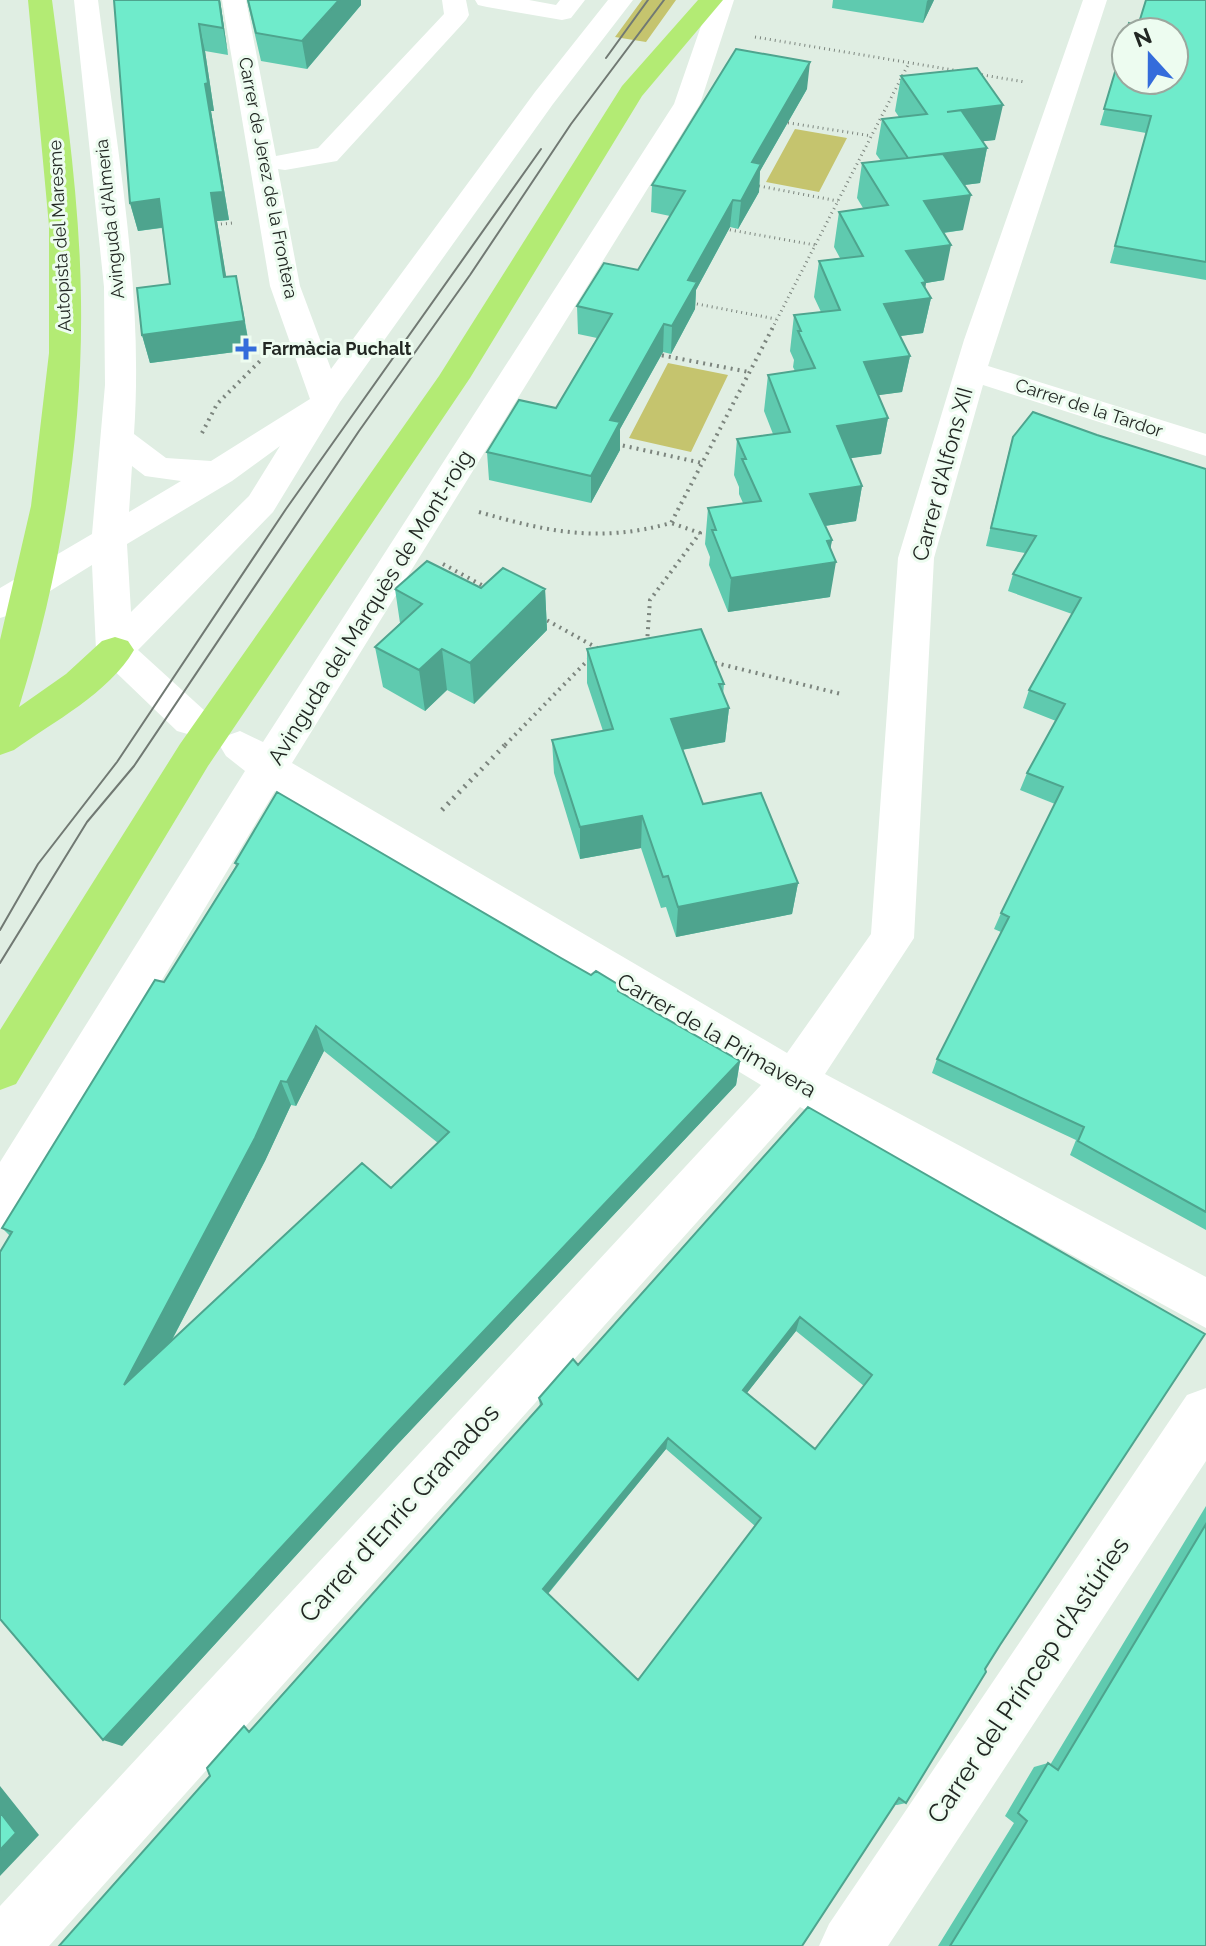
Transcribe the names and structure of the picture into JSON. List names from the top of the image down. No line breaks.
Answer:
{"streets":{"highway":["Autopista del Maresme"],"street":["Carrer de Jerez de la Frontera","Avinguda d'Almeria","Carrer de la Tardor","Carrer d'Alfons XII","Avinguda del Marquès de Mont-roig","Carrer de la Primavera","Carrer d'Enric Granados","Carrer del Príncep d'Astúries"]},"crossings":[["Carrer de la Tardor","Carrer d'Alfons XII"],["Carrer d'Alfons XII","Carrer de la Primavera"],["Carrer d'Alfons XII","Carrer d'Enric Granados"],["Avinguda del Marquès de Mont-roig","Carrer de la Primavera"],["Carrer de la Primavera","Carrer d'Enric Granados"]],"places":{"health":["Farmàcia Puchalt"]},"north":"top"}
